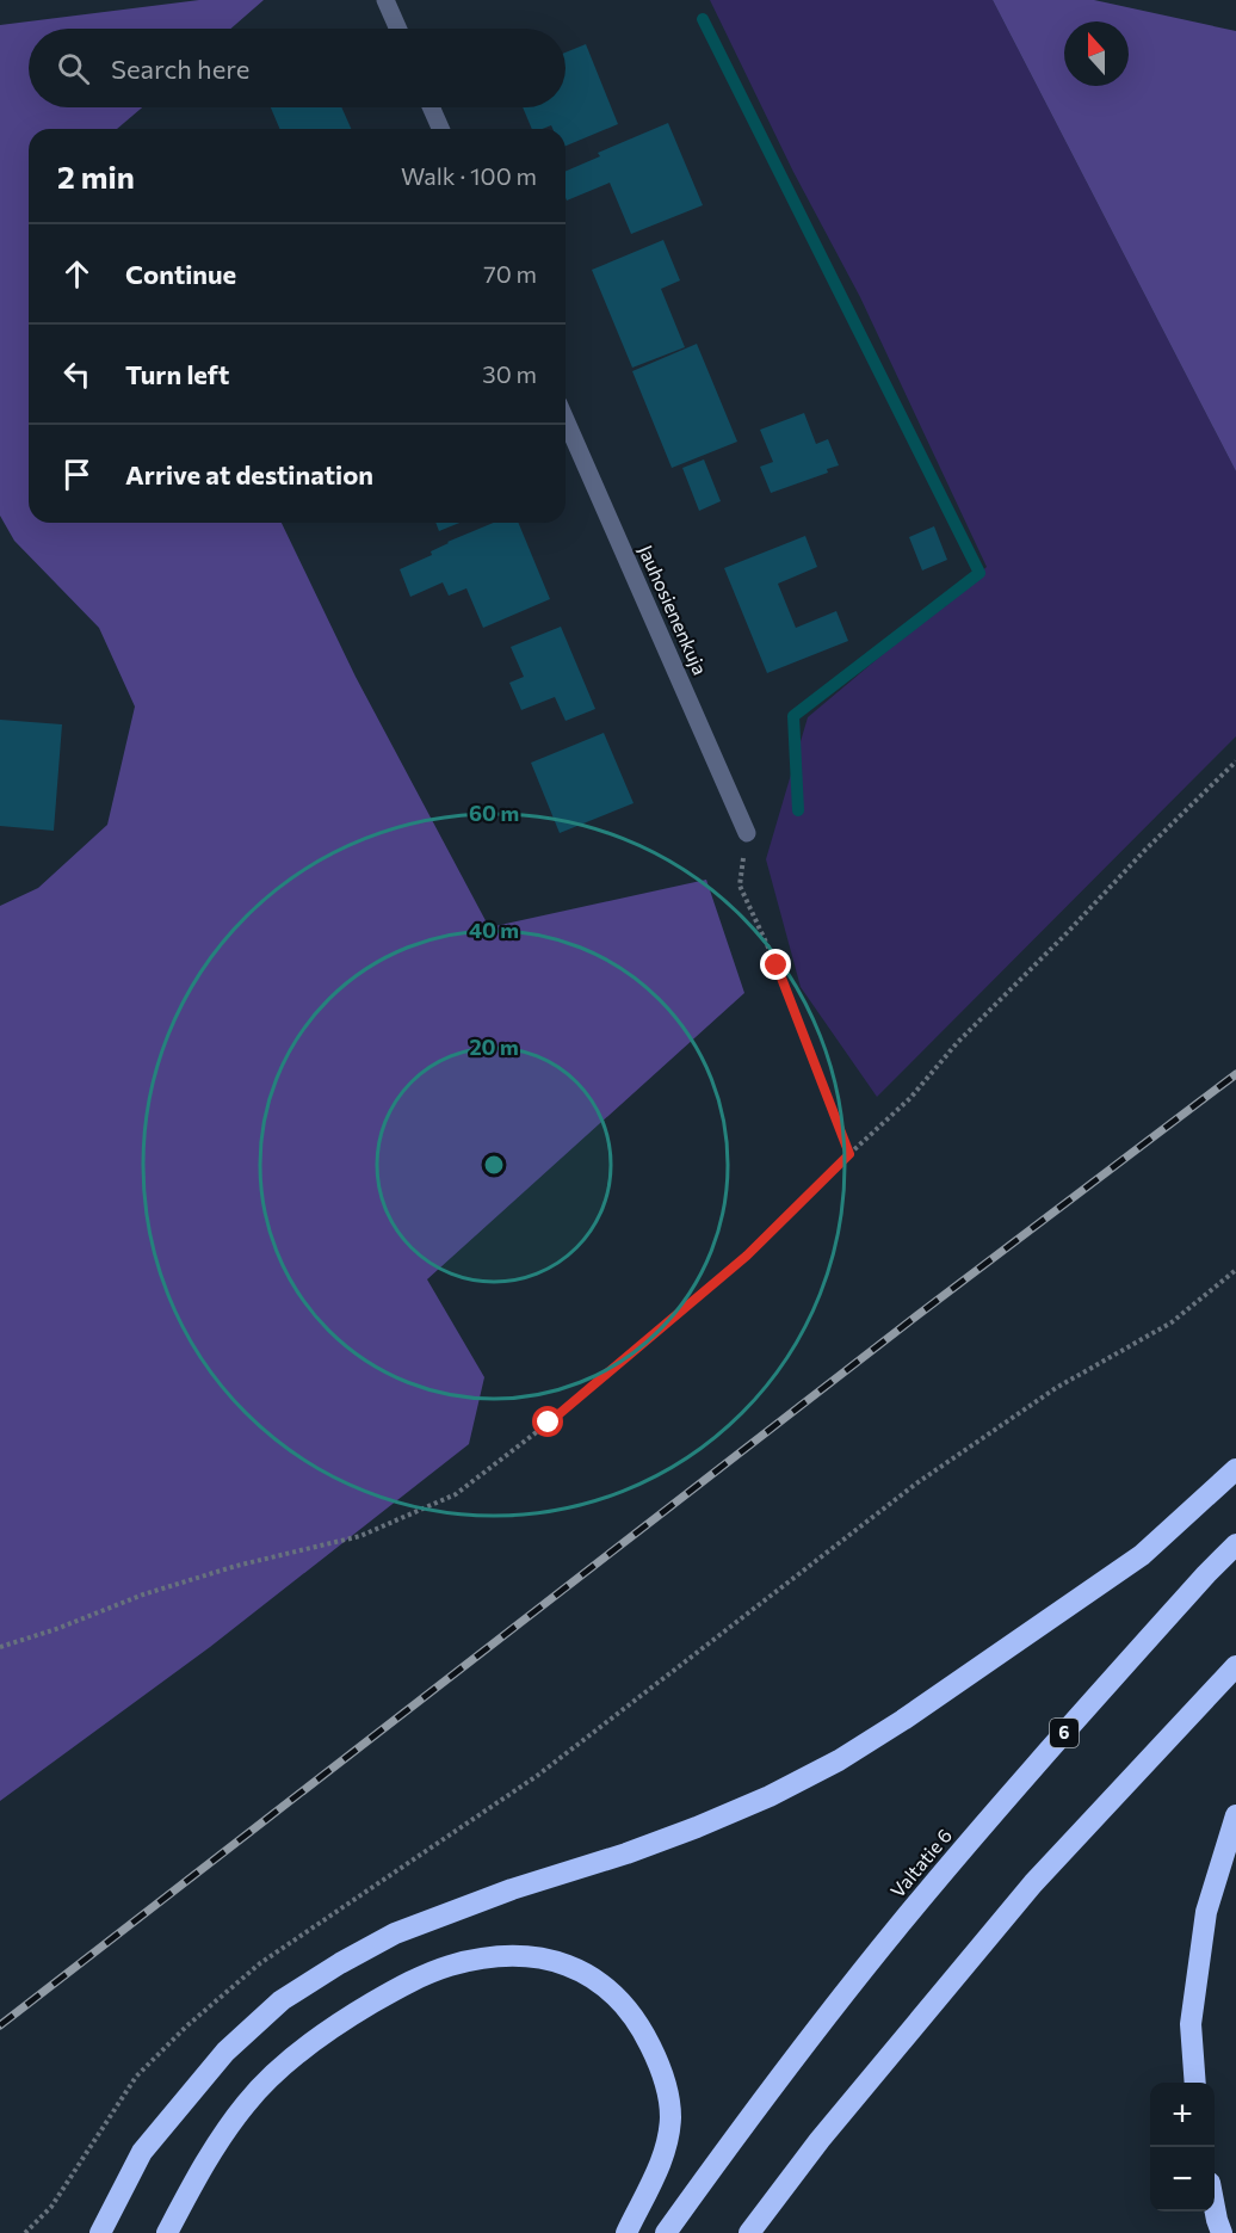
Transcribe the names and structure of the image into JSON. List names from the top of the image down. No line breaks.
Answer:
{"streets":{"highway":["6","Valtatie 6"],"street":["Jauhosienenkuja"]},"north":"top","page":{"search":"Search here","heading":["2 min","Walk · 100 m"],"list":[["Continue","70 m"],["Turn left","30 m"],"Arrive at destination"],"map_buttons":["+","−"]},"rings":["60 m","40 m","20 m"]}
